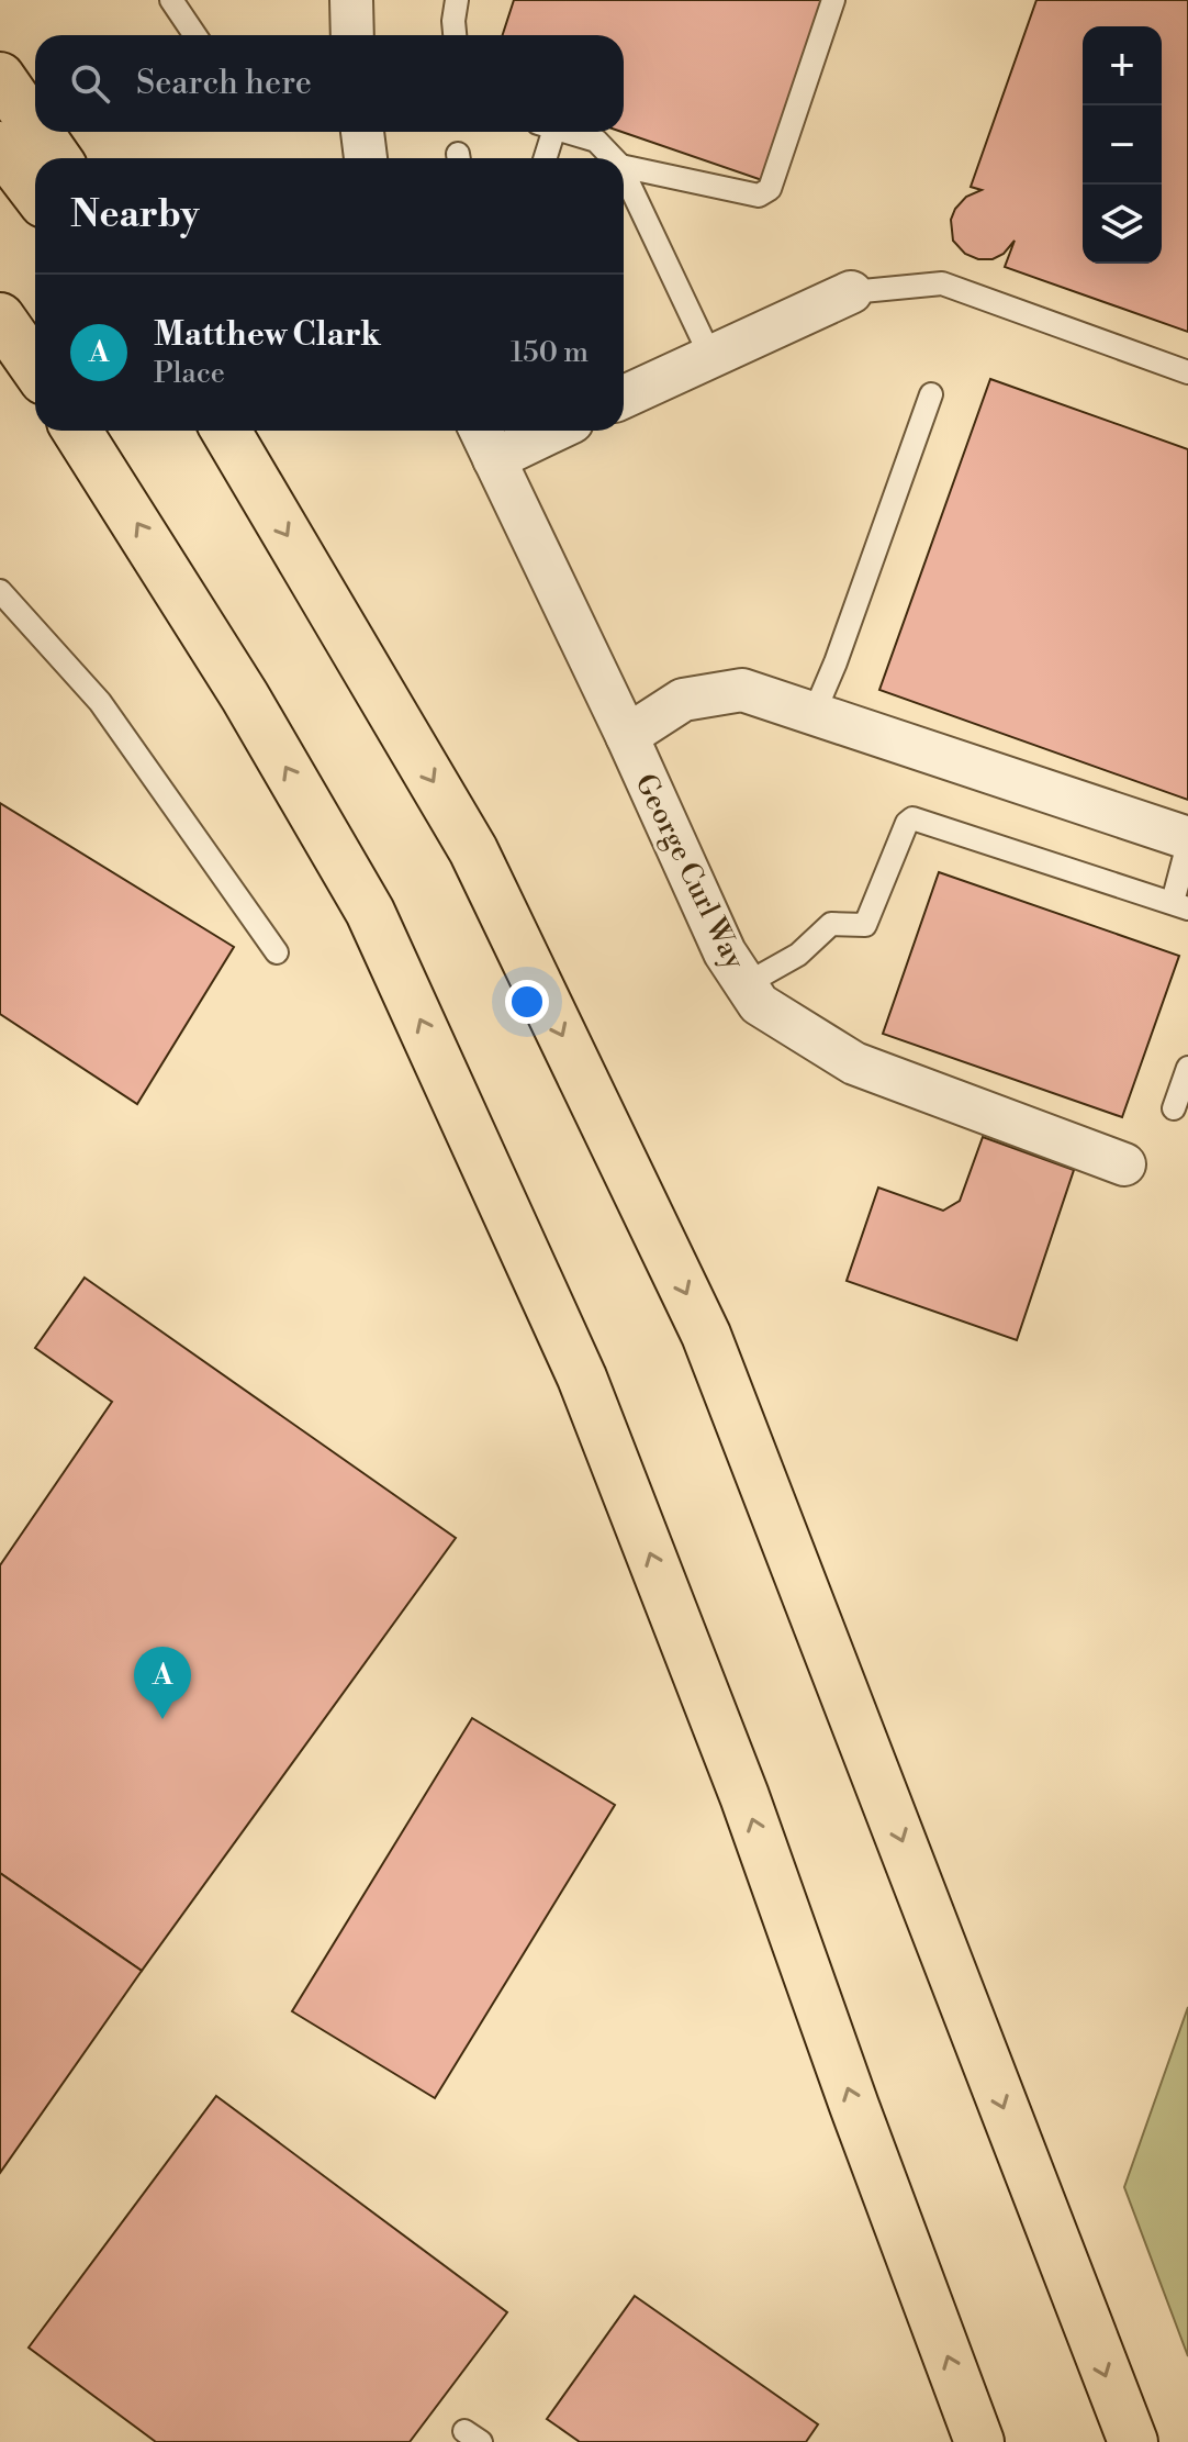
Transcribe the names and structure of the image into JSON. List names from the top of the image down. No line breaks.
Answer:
{"streets":{"street":["George Curl Way"]},"page":{"map_buttons":["+","−"],"search":"Search here","heading":"Nearby","list":[{"mark":"A","name":"Matthew Clark","note":"Place","value":"150 m"}],"pins":"A"}}
